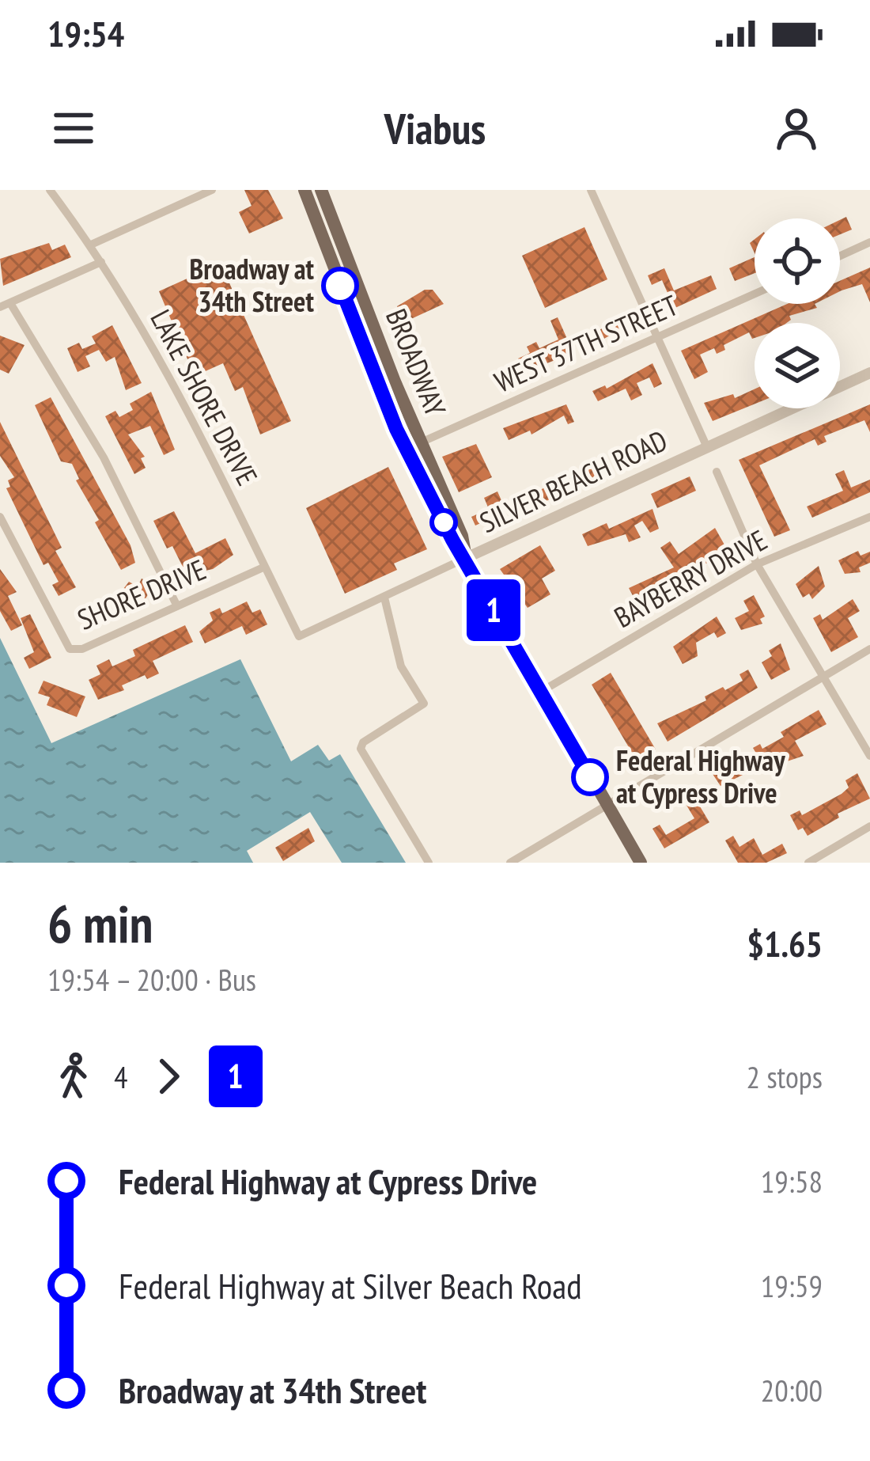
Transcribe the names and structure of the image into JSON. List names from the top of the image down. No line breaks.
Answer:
{"streets":{"main road":["BROADWAY"],"street":["WEST 37TH STREET","LAKE SHORE DRIVE","SILVER BEACH ROAD","BAYBERRY DRIVE","SHORE DRIVE"]},"crossings":[["WEST 37TH STREET","BROADWAY"],["BROADWAY","SILVER BEACH ROAD"],["LAKE SHORE DRIVE","SILVER BEACH ROAD"],["LAKE SHORE DRIVE","SHORE DRIVE"]],"places":["Broadway at 34th Street","Federal Highway at Cypress Drive"],"lines":["bus line 1"],"page":{"status":"19:54","header":"Viabus","on_map":"1","heading":["6 min","19:54 – 20:00 · Bus","$1.65"],"legs":["4","1","2 stops"],"list":[{"name":"Federal Highway at Cypress Drive","value":"19:58"},{"name":"Federal Highway at Silver Beach Road","value":"19:59"},{"name":"Broadway at 34th Street","value":"20:00"}]}}
